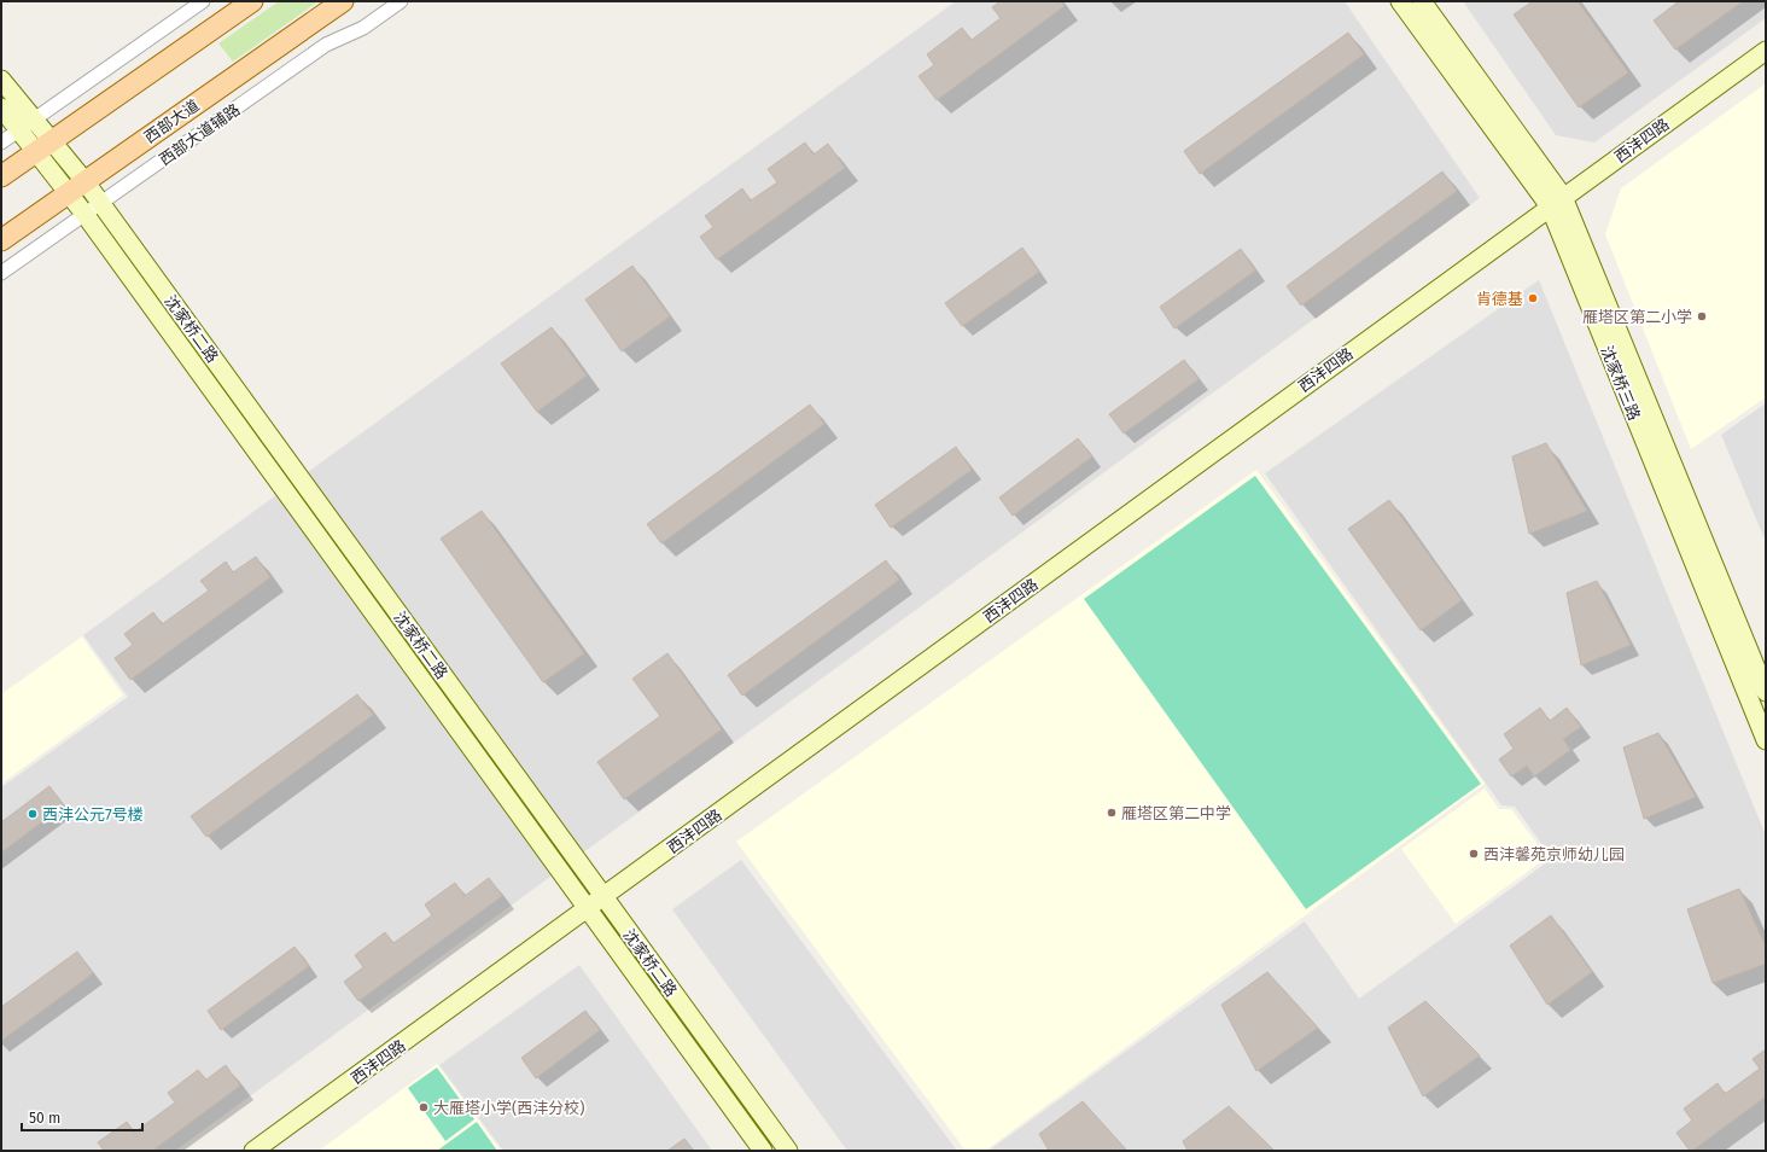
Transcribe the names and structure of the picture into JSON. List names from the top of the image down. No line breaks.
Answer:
{"streets":{"main road":["西部大道"],"street":["西部大道辅路","西沣四路","沈家桥二路","沈家桥三路"]},"crossings":[["西部大道","沈家桥二路"],["西部大道辅路","沈家桥二路"],["西沣四路","沈家桥二路"],["西沣四路","沈家桥三路"]],"places":["肯德基","雁塔区第二小学","雁塔区第二中学","西沣公元7号楼","西沣馨苑京师幼儿园","大雁塔小学(西沣分校)"],"scale_bar":"50 m"}
